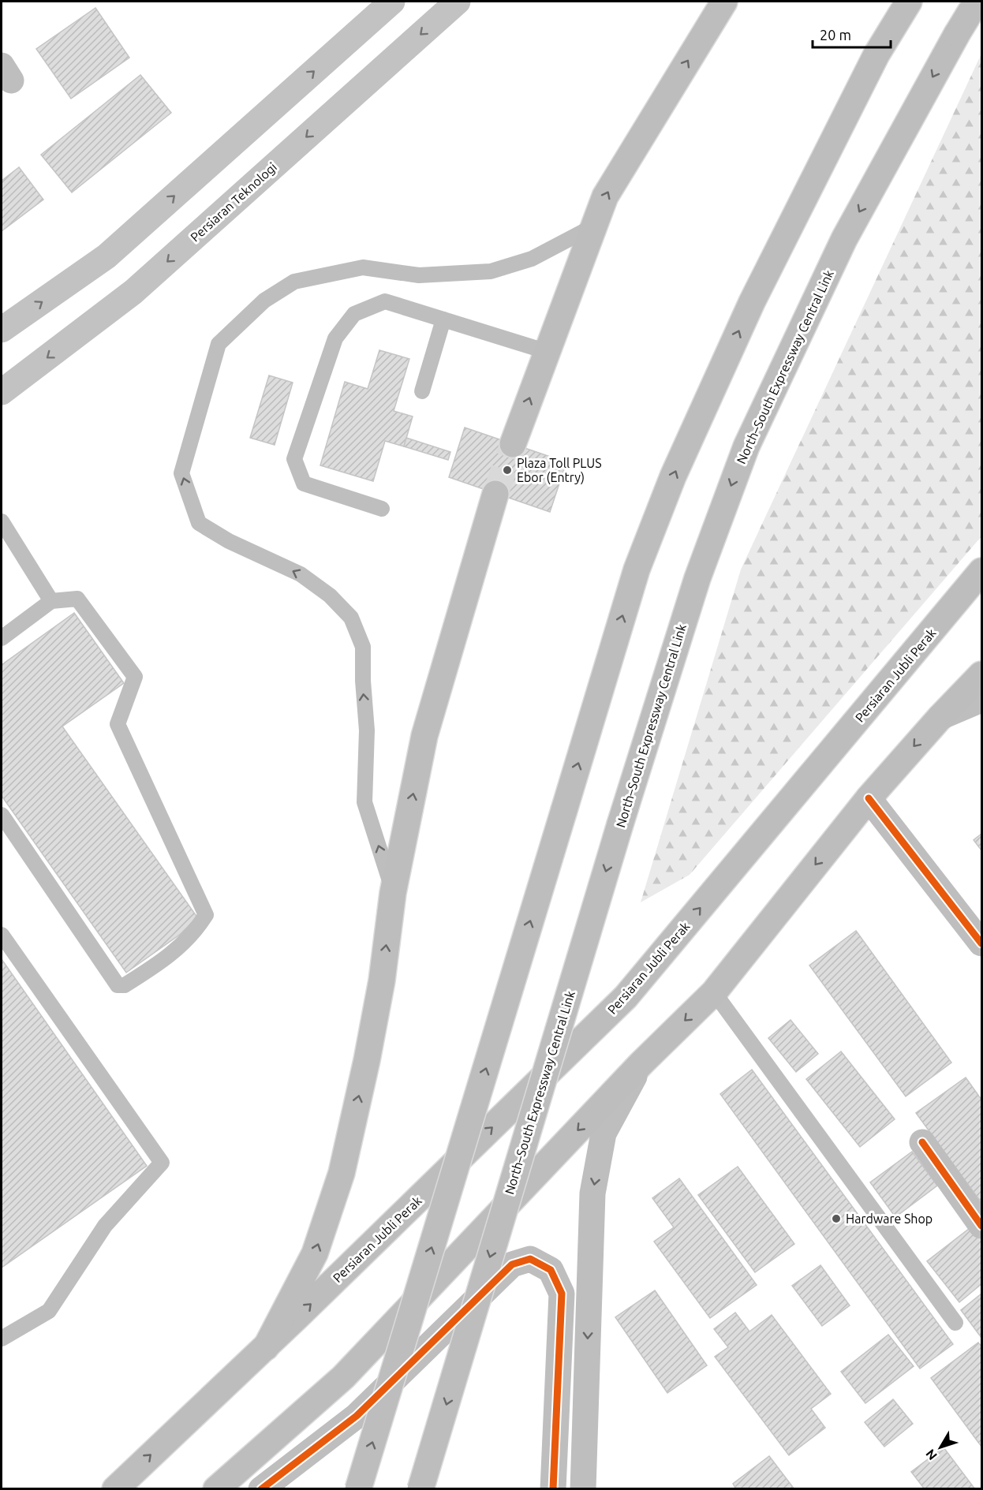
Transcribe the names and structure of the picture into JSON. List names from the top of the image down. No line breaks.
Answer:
{"streets":{"main road":["Persiaran Teknologi","North–South Expressway Central Link","Persiaran Jubli Perak"]},"places":["Plaza Toll PLUS Ebor (Entry)","Hardware Shop"],"scale_bar":"20 m","north":"bottom left"}
